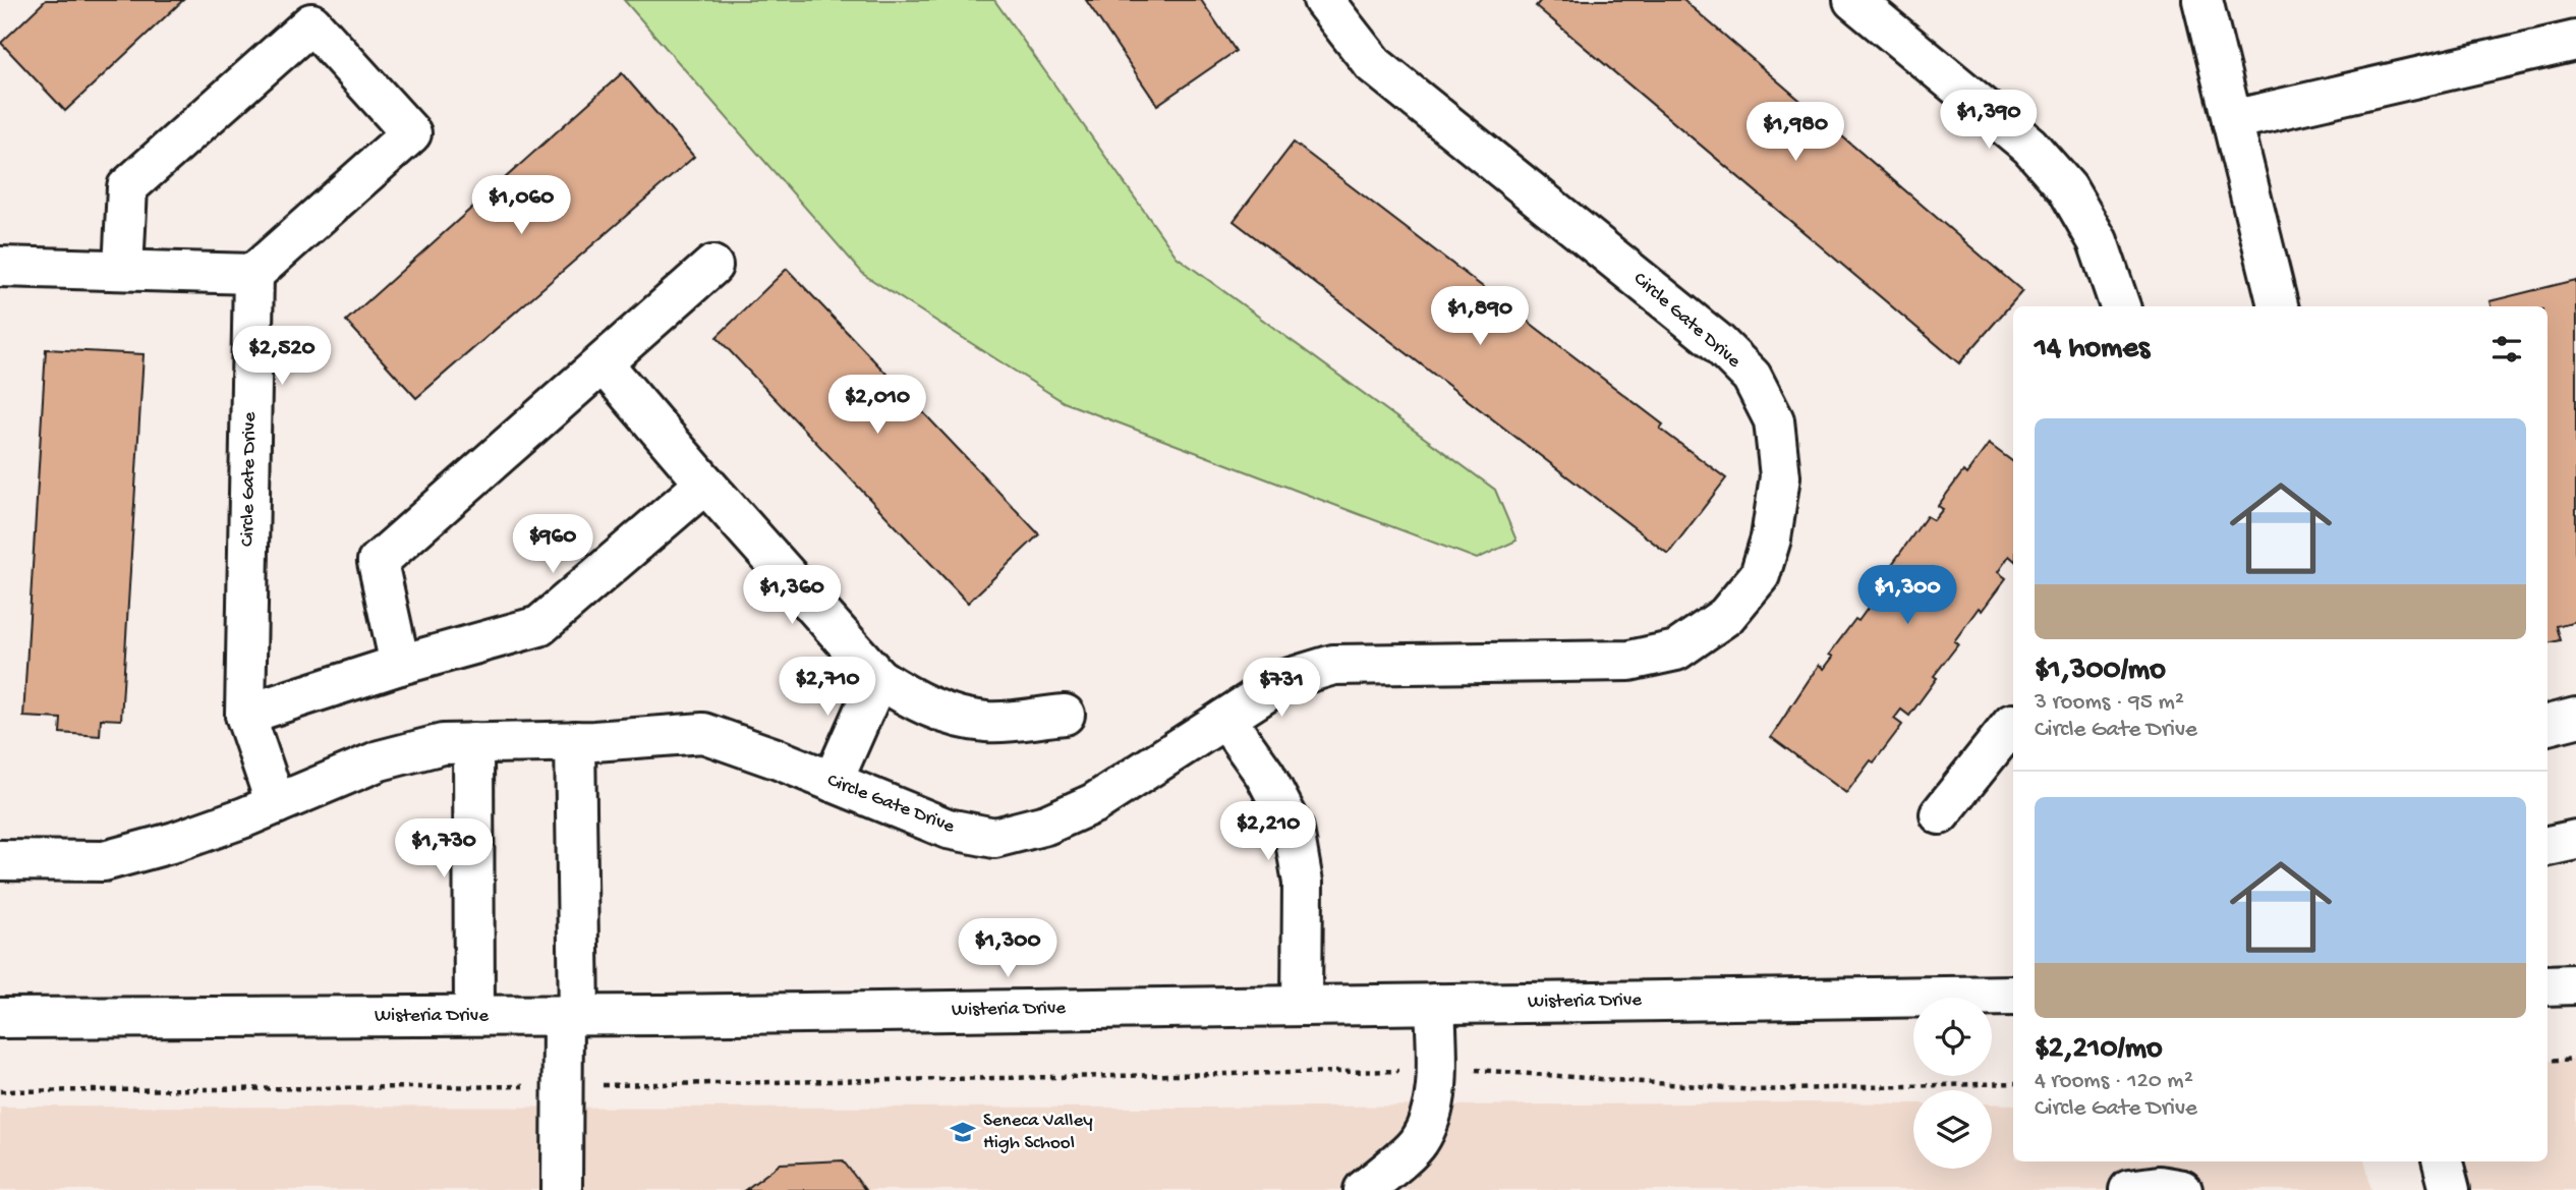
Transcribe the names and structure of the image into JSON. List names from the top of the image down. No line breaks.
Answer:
{"streets":{"street":["Circle Gate Drive","Wisteria Drive"]},"places":{"school or university":["Seneca Valley High School"]},"page":{"price":["$1,390","$1,980","$1,060","$1,890","$2,520","$2,010","$960","$1,360","$1,300","$2,710","$731","$2,210","$1,730","$1,300"],"heading":"14 homes","list":[{"name":"$1,300/mo","note":"3 rooms · 95 m² · Circle Gate Drive"},{"name":"$2,210/mo","note":"4 rooms · 120 m² · Circle Gate Drive"}]}}
